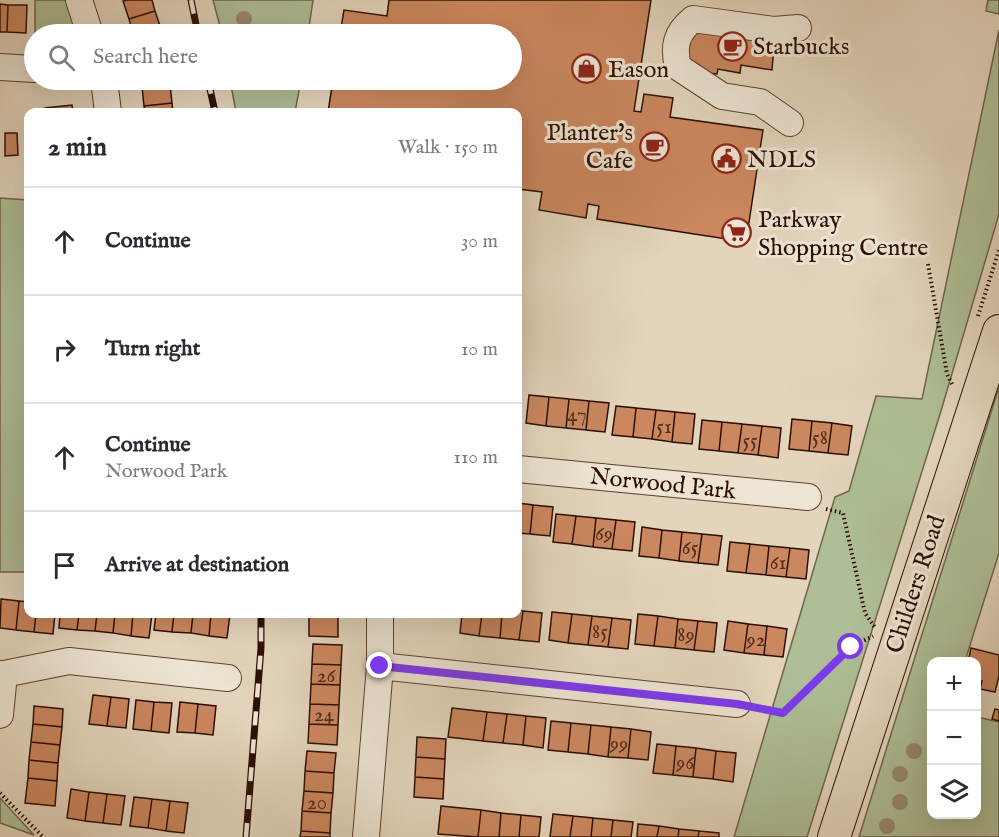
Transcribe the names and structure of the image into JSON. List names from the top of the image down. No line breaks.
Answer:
{"streets":{"main road":["Childers Road"],"street":["Norwood Park"]},"places":{"cafe":["Starbucks","Planter's Cafe"],"shop":["Eason"],"public building":["NDLS"],"supermarket":["Parkway Shopping Centre"]},"house_numbers":["47","51","58","55","69","65","61","85","89","92","26","24","99","96","20"],"page":{"search":"Search here","heading":["2 min","Walk · 150 m"],"list":[["Continue","30 m"],["Turn right","10 m"],["Continue","Norwood Park","110 m"],"Arrive at destination"],"map_buttons":["+","−"]}}
